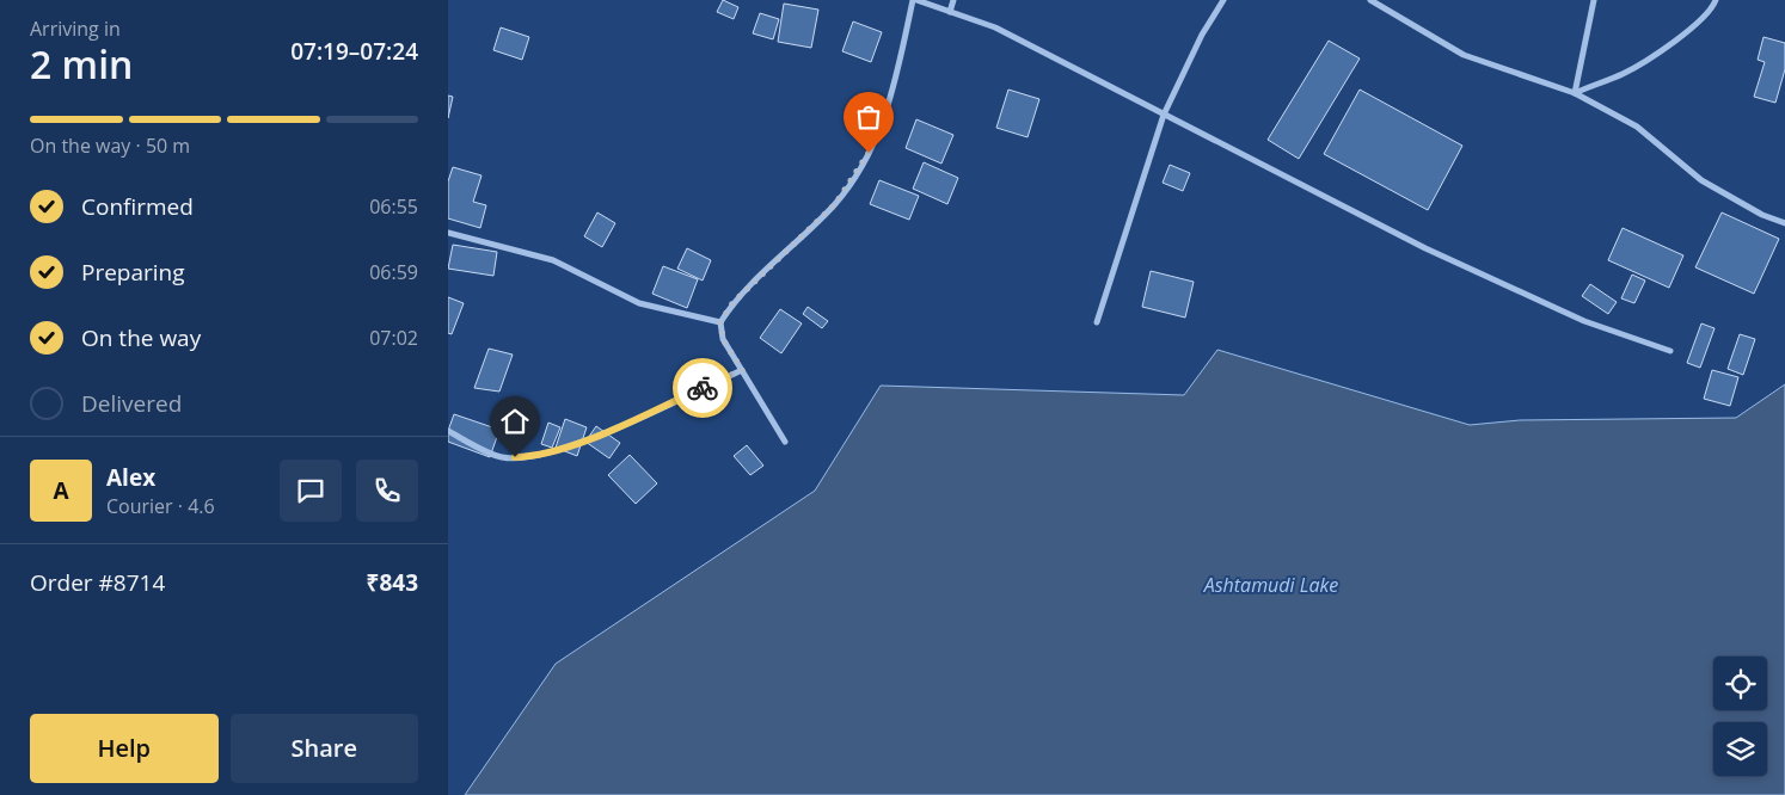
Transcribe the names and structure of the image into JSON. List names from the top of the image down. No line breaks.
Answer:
{"water":["Ashtamudi Lake"],"page":{"heading":["2 min","Arriving in","07:19–07:24"],"panel":["Alex","Courier · 4.6","Order #8714","₹843"],"bar":"On the way · 50 m","list":[["Confirmed","06:55"],["Preparing","06:59"],["On the way","07:02"],"Delivered"],"round":"A","buttons":["Help","Share"]}}
